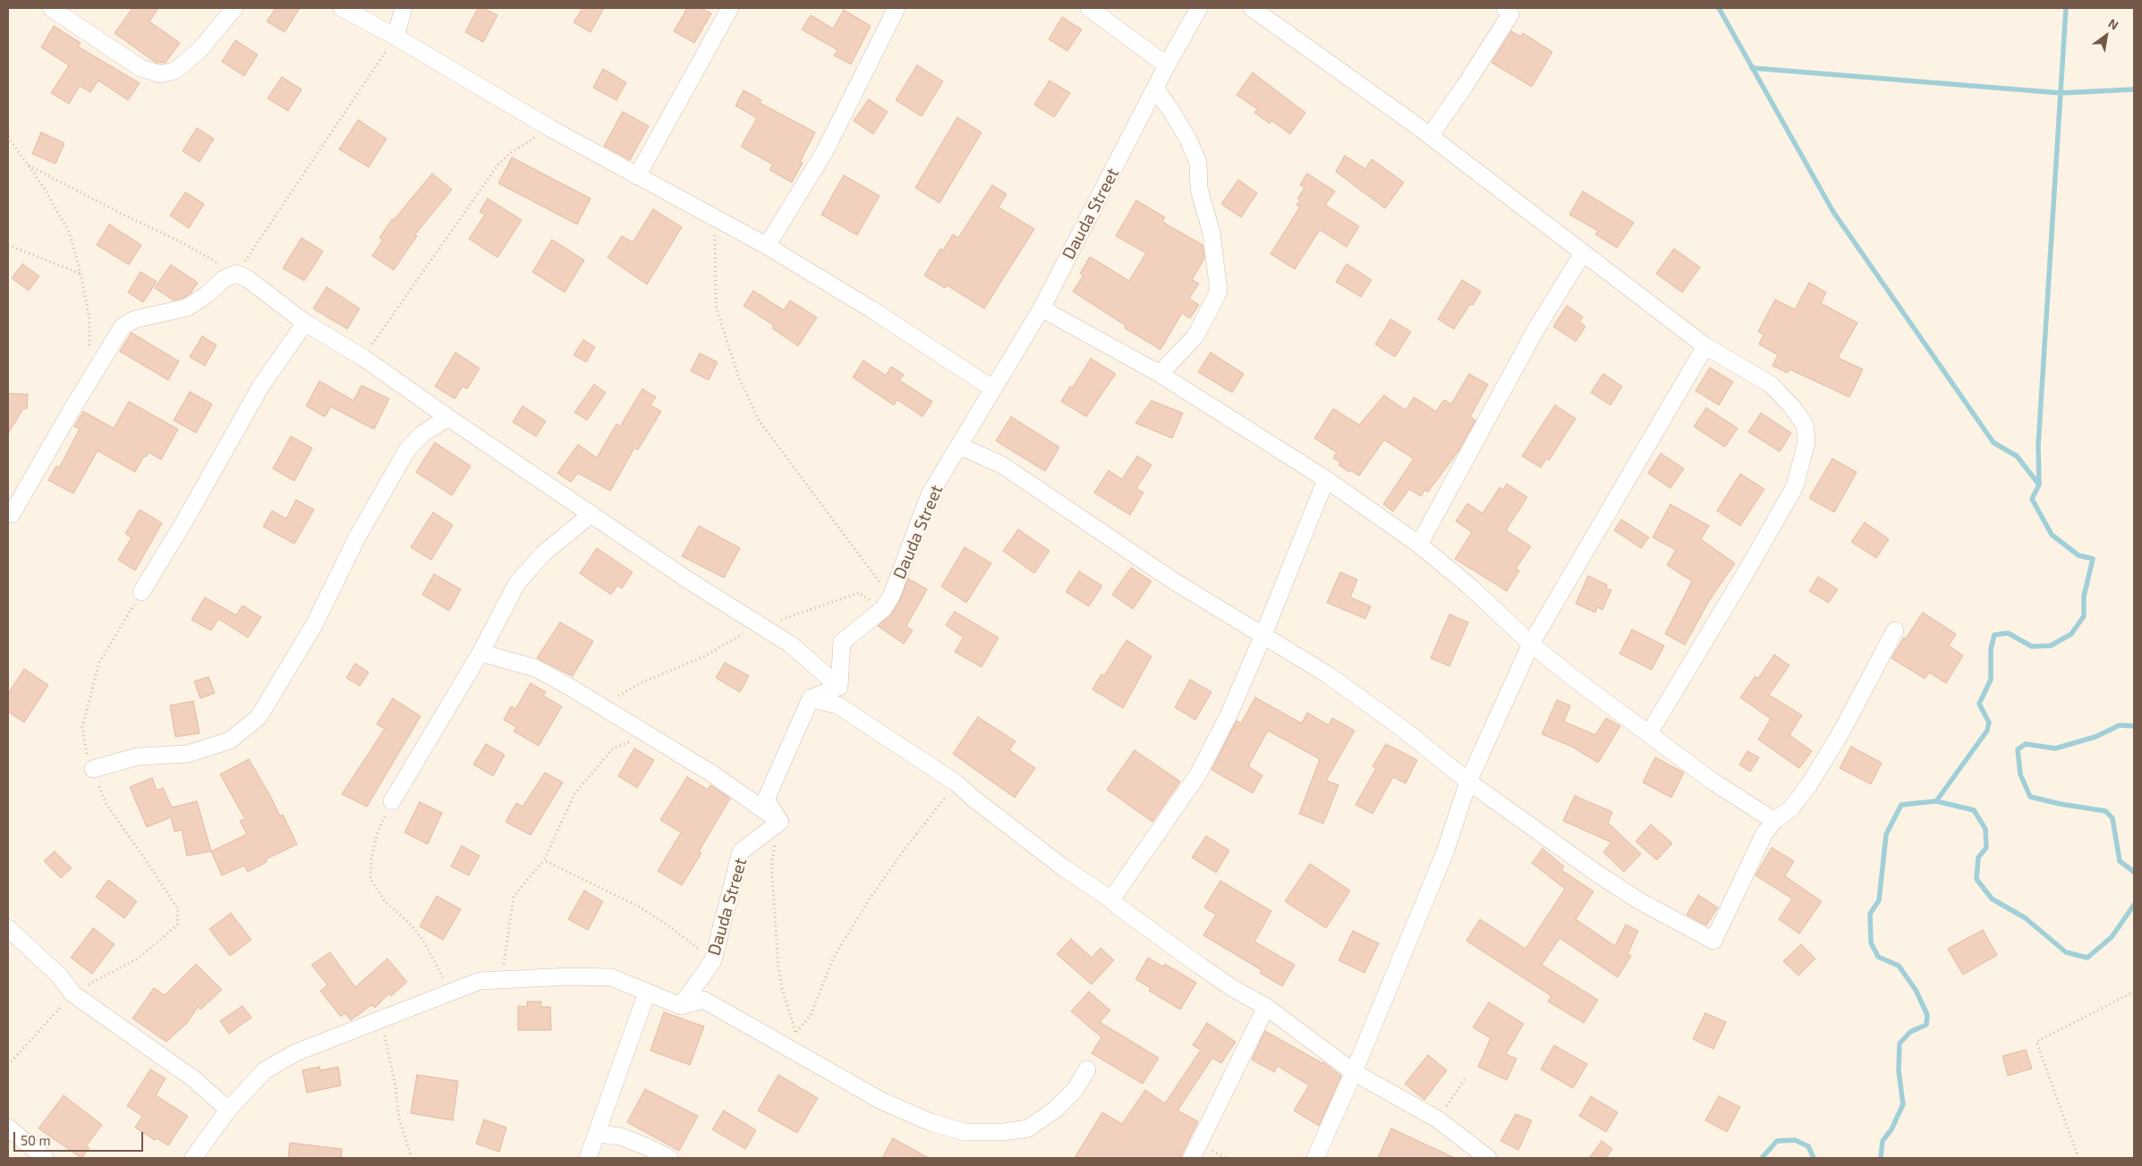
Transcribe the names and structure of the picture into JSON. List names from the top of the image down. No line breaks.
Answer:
{"streets":{"street":["Dauda Street"]},"scale_bar":"50 m","north":"top right"}
